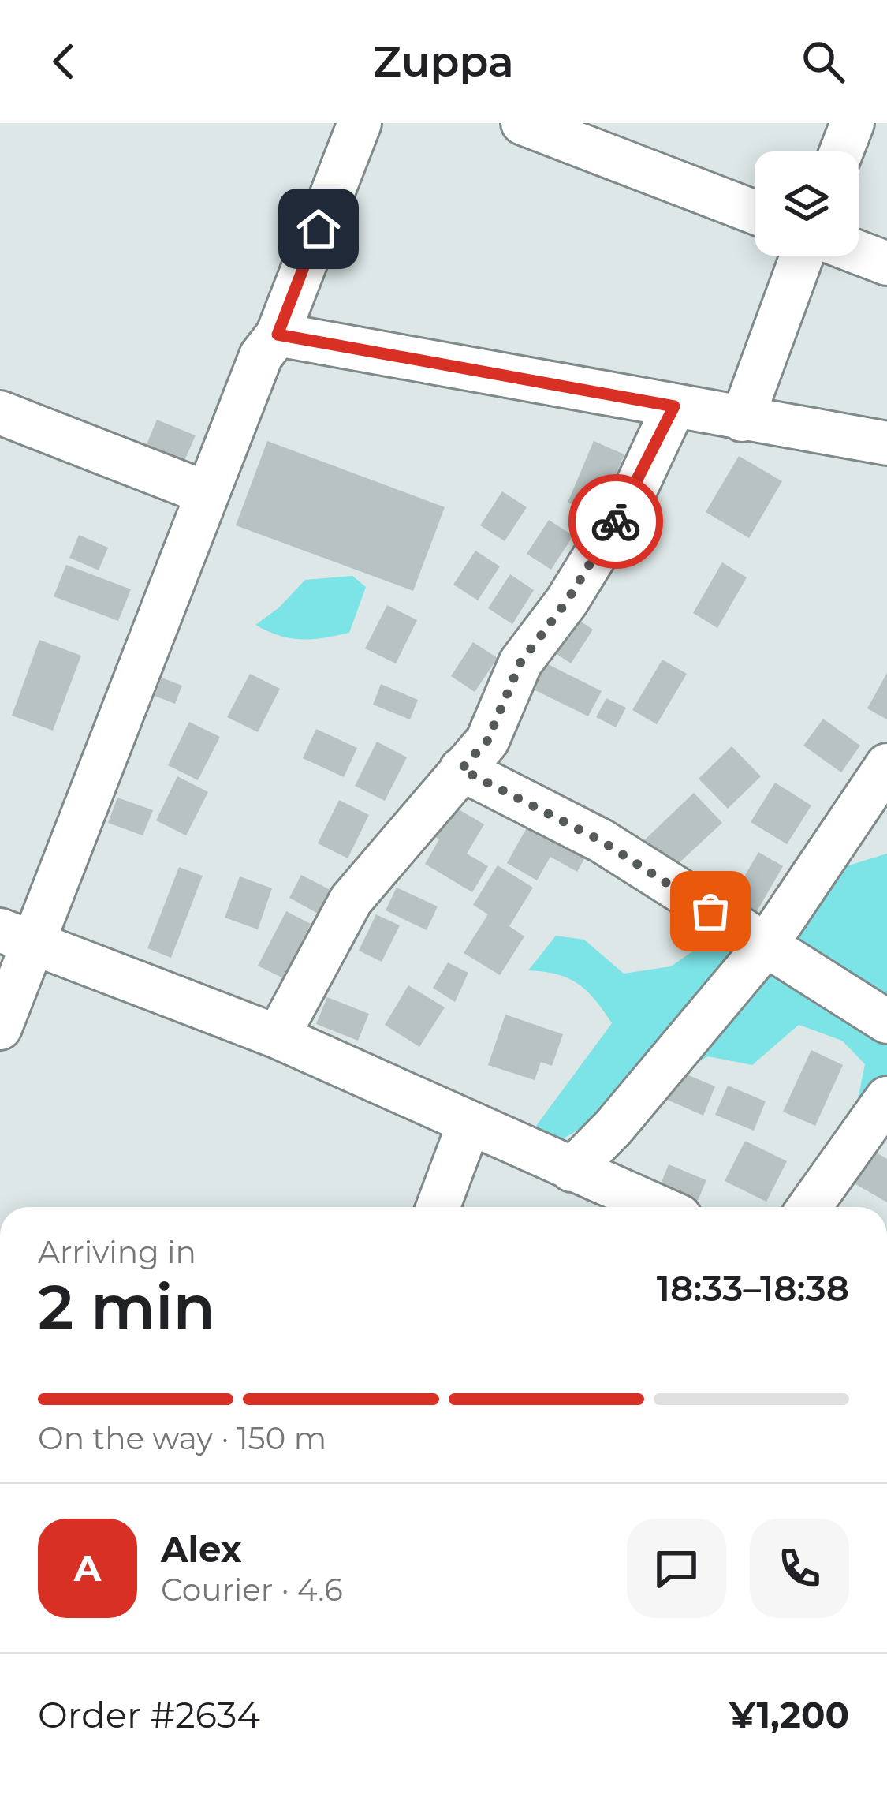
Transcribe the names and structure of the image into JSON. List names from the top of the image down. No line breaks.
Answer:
{"page":{"header":"Zuppa","heading":["2 min","Arriving in","18:33–18:38"],"panel":["Alex","Courier · 4.6","Order #2634","¥1,200"],"bar":"On the way · 150 m","round":"A"}}
